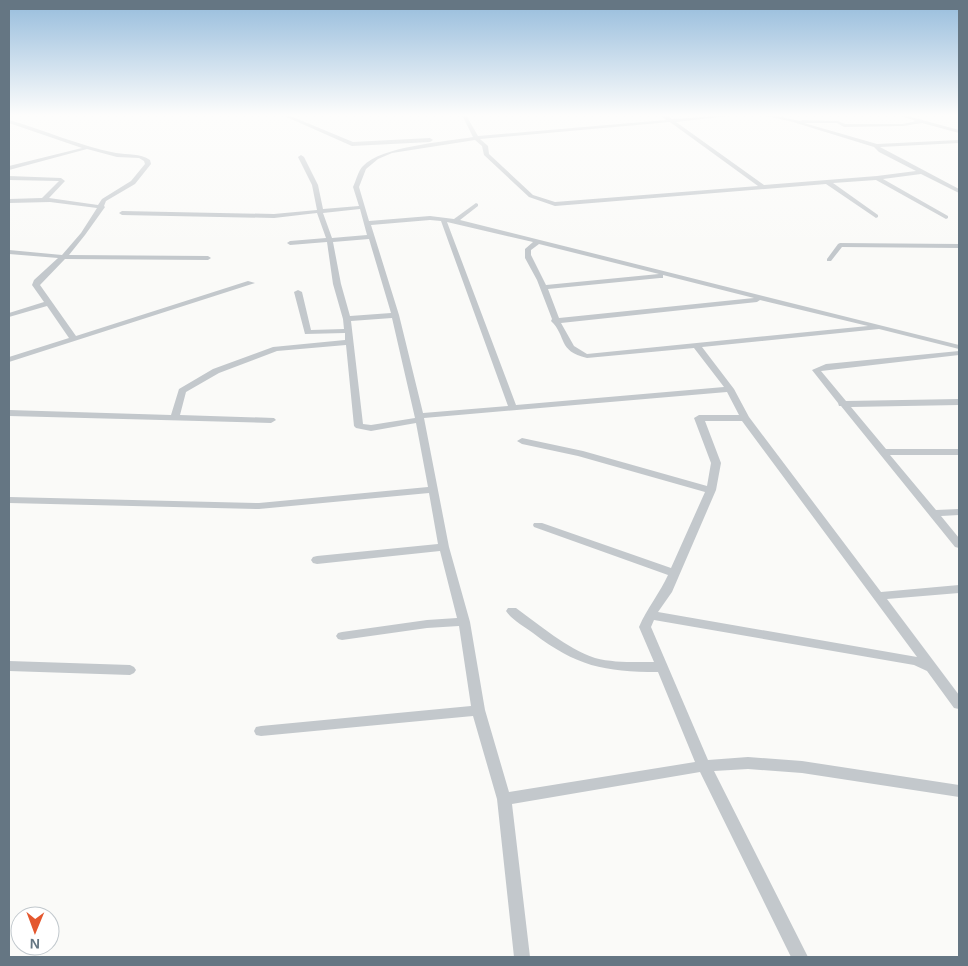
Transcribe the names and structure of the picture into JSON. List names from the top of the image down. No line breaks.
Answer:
{"north":"bottom"}
